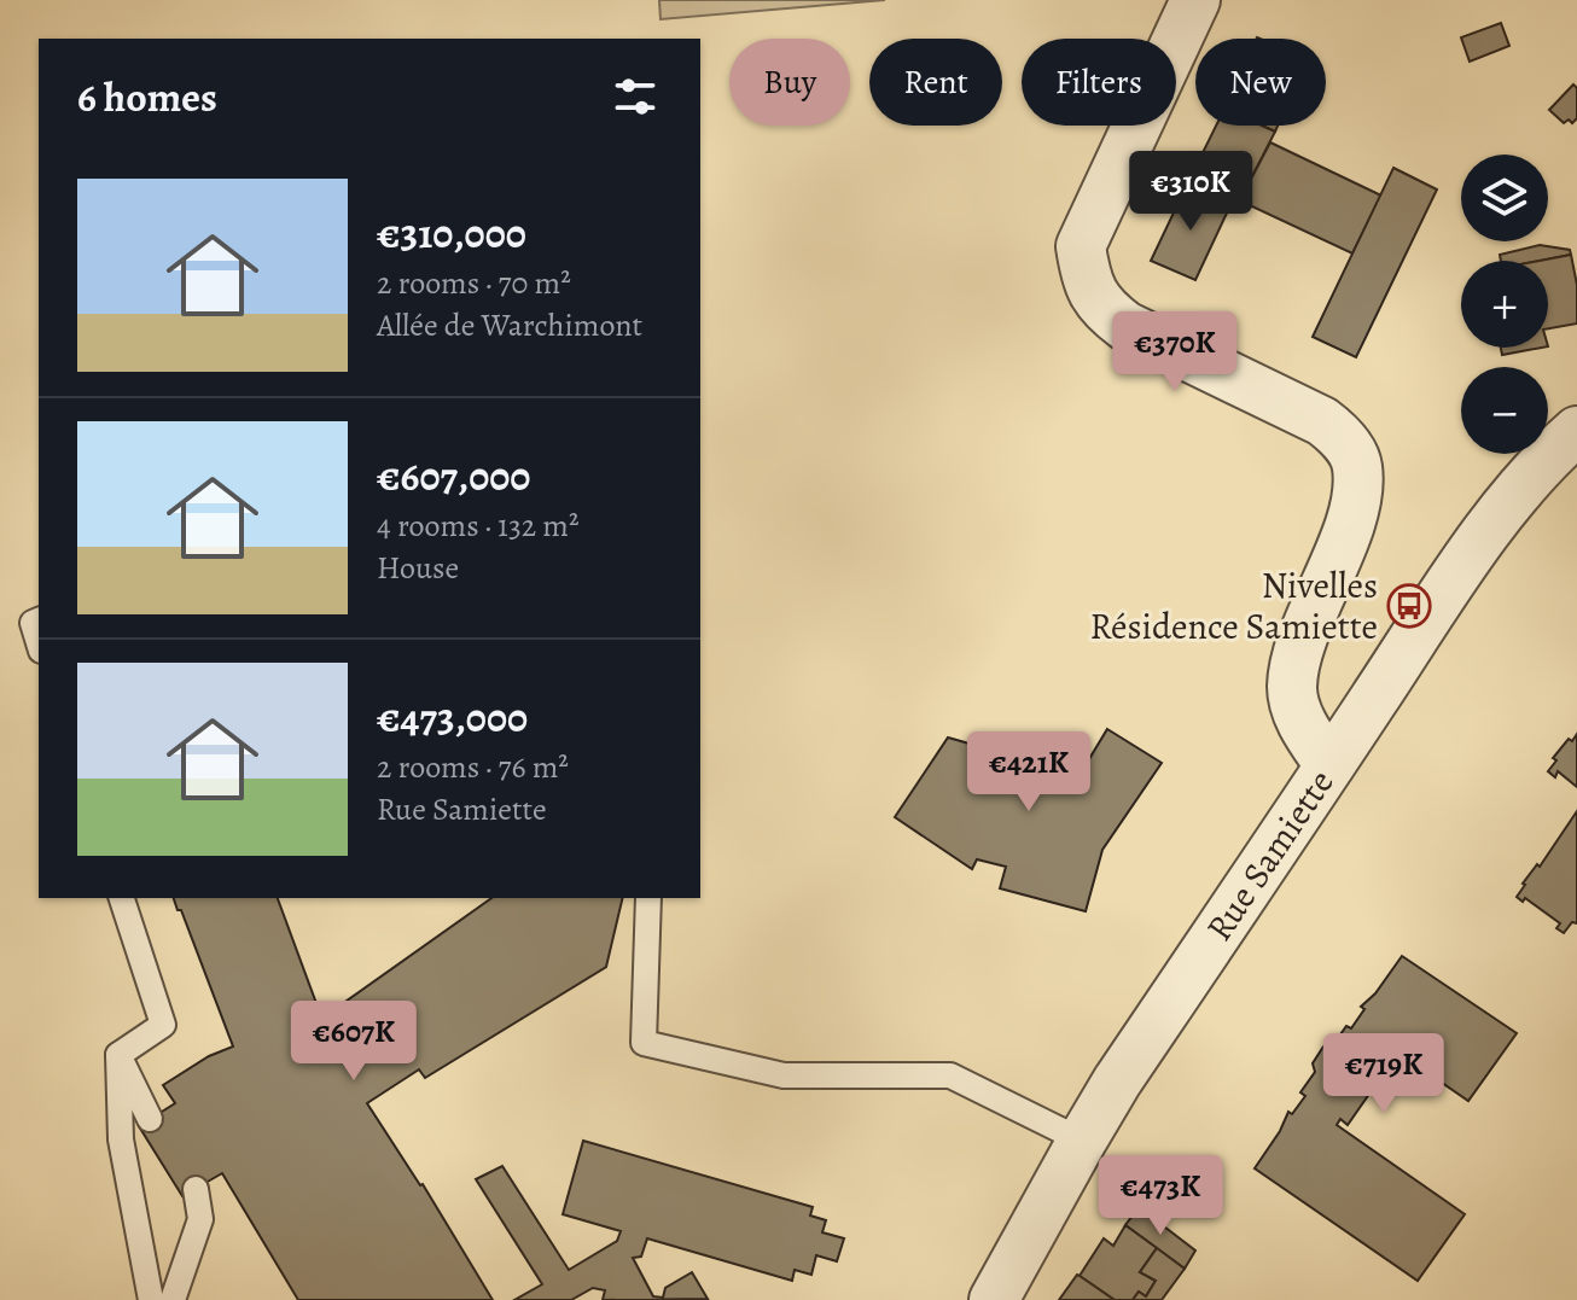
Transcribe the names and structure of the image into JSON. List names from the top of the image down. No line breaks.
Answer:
{"streets":{"street":["Rue Samiette"]},"places":{"bus stop":["Nivelles Résidence Samiette"]},"page":{"chip":["Buy","Rent","Filters","New"],"heading":"6 homes","price":["€310K","€370K","€421K","€607K","€719K","€473K"],"map_buttons":["+","−"],"list":[{"name":"€310,000","note":"2 rooms · 70 m² · Allée de Warchimont"},{"name":"€607,000","note":"4 rooms · 132 m² · House"},{"name":"€473,000","note":"2 rooms · 76 m² · Rue Samiette"}]}}
